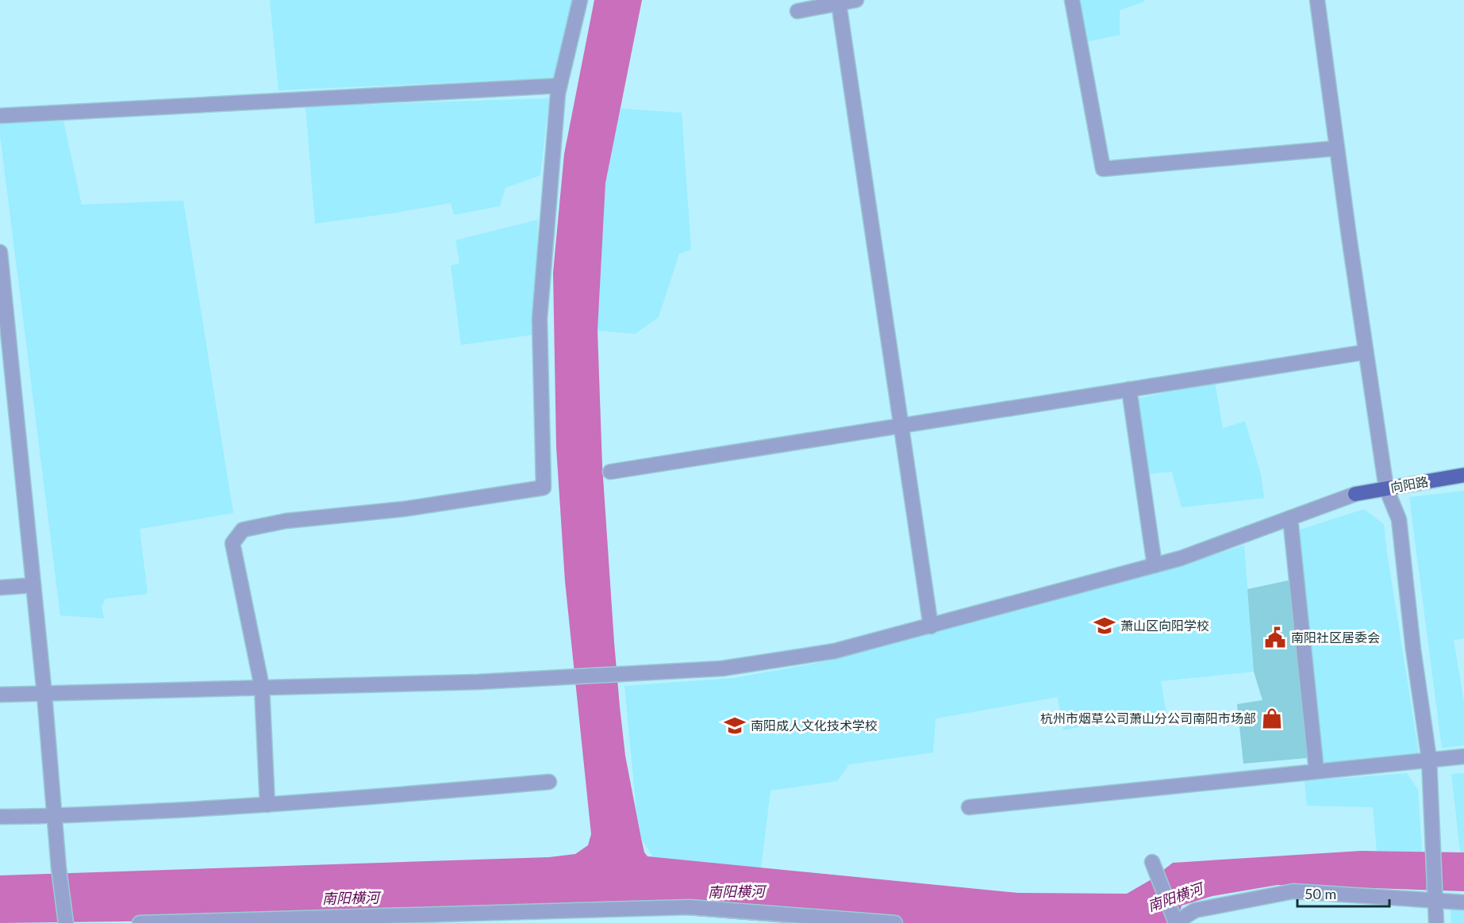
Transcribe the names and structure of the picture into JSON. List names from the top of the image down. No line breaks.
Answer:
{"streets":{"main road":["向阳路"]},"water":["南阳横河"],"places":{"school or university":["萧山区向阳学校","南阳成人文化技术学校"],"public building":["南阳社区居委会"],"shop":["杭州市烟草公司萧山分公司南阳市场部"]},"scale_bar":"50 m"}
